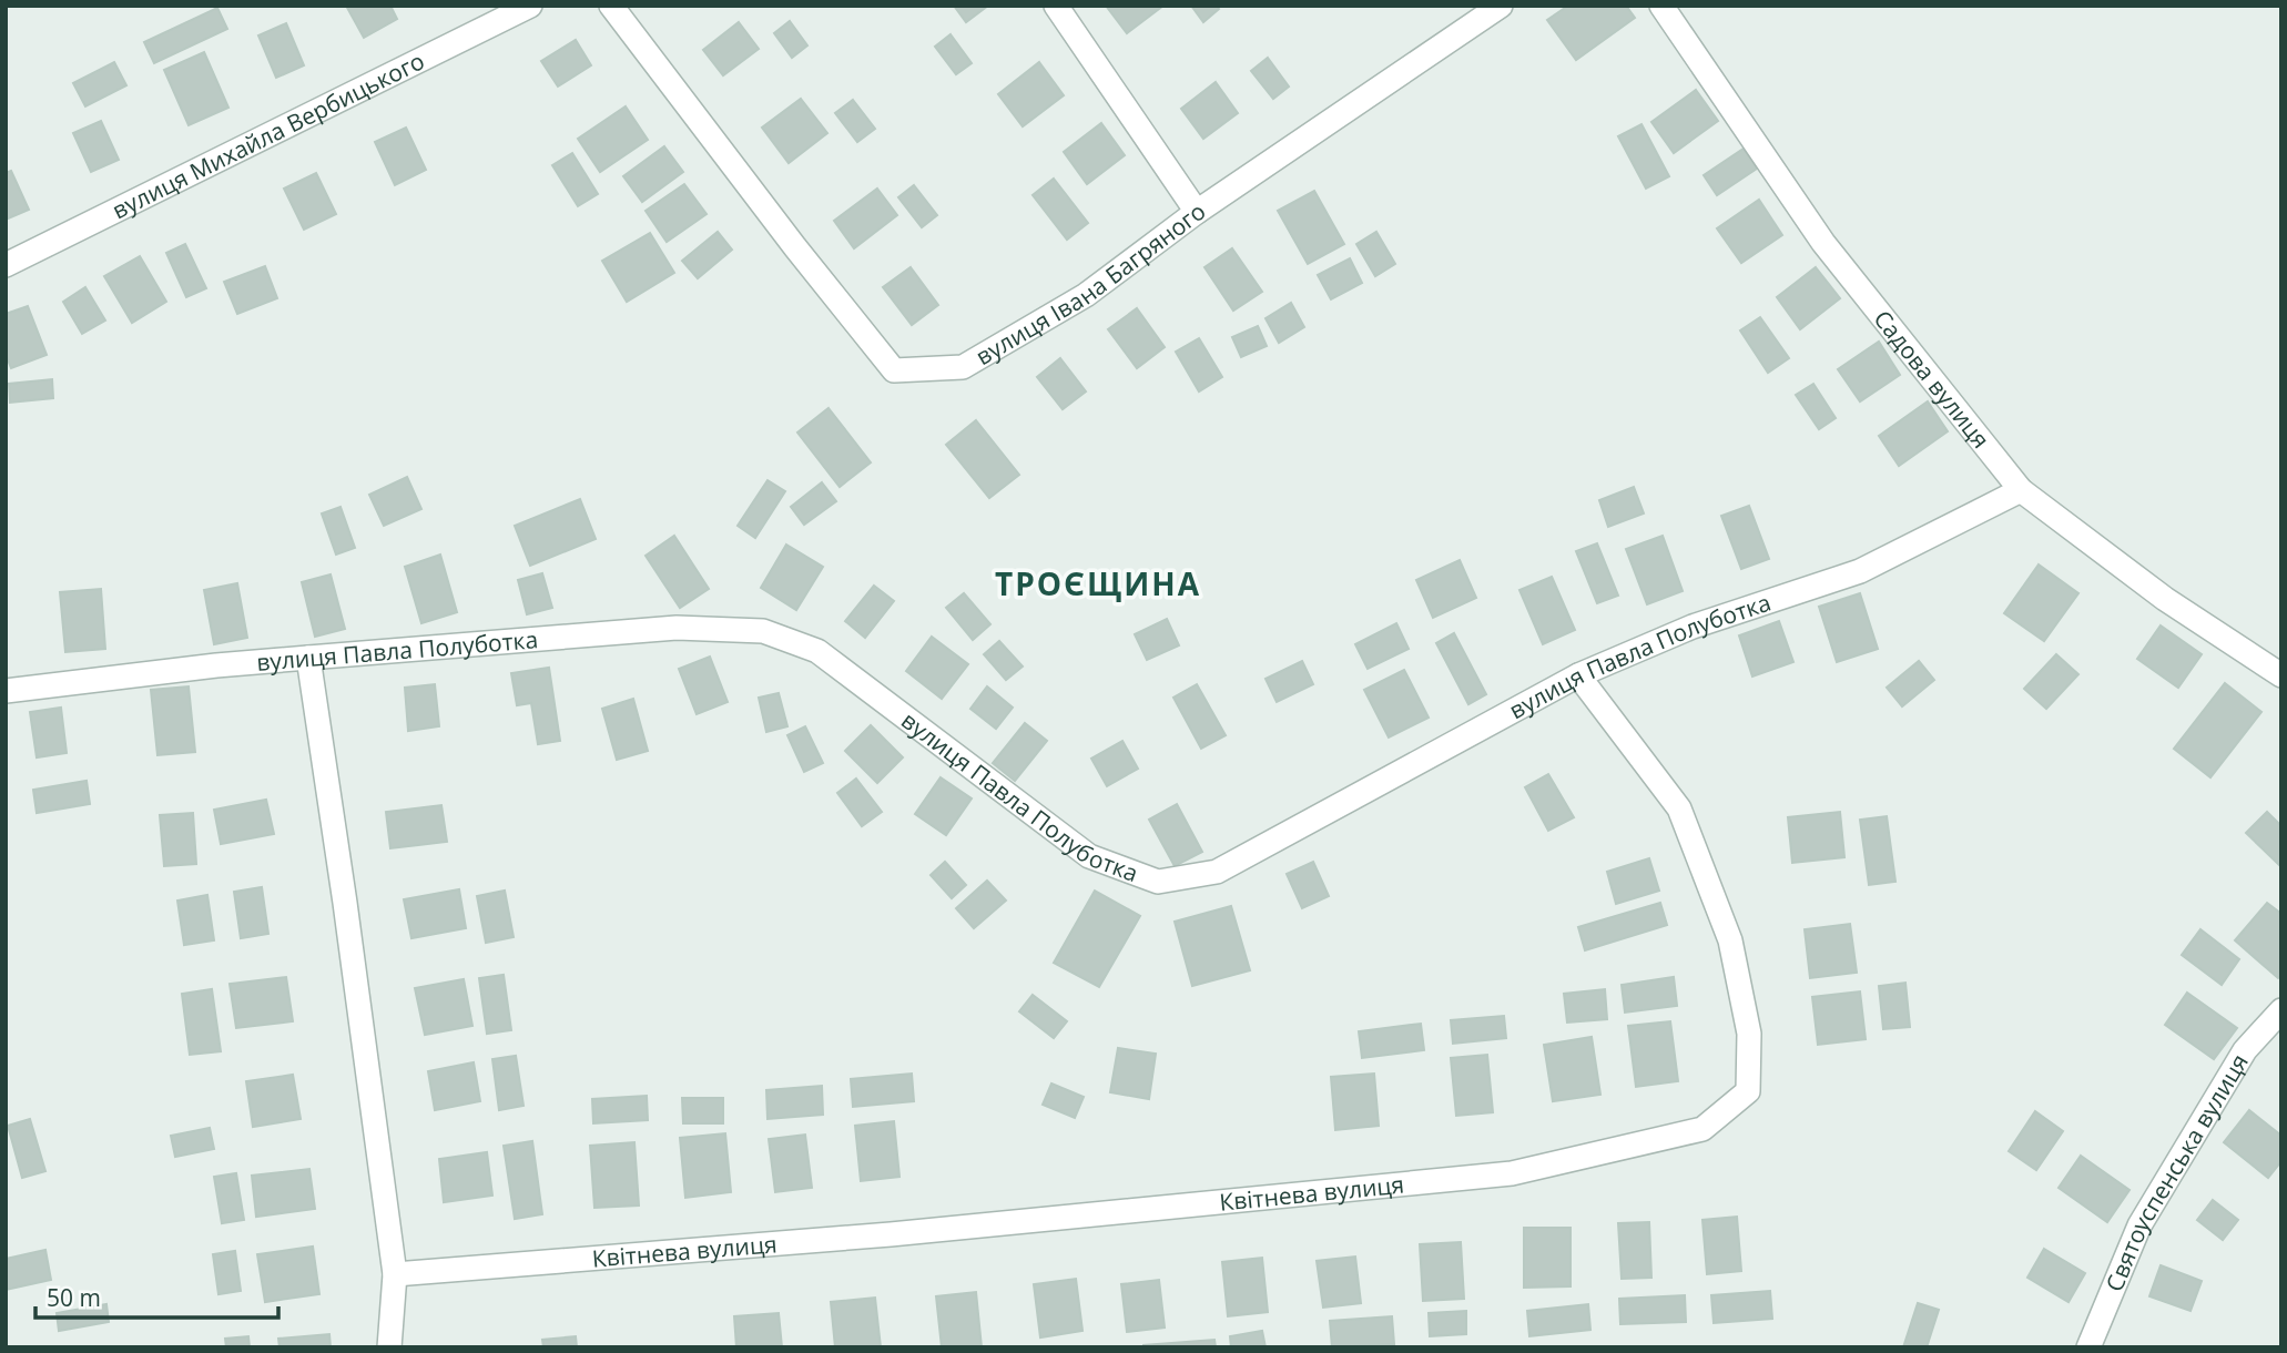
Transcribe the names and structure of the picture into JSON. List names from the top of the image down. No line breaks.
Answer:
{"streets":{"street":["вулиця Михайла Вербицького","вулиця Івана Багряного","Садова вулиця","вулиця Павла Полуботка","Святоуспенська вулиця","Квітнева вулиця"]},"crossings":[["Садова вулиця","вулиця Павла Полуботка"],["вулиця Павла Полуботка","Квітнева вулиця"]],"districts":["ТРОЄЩИНА"],"scale_bar":"50 m"}
